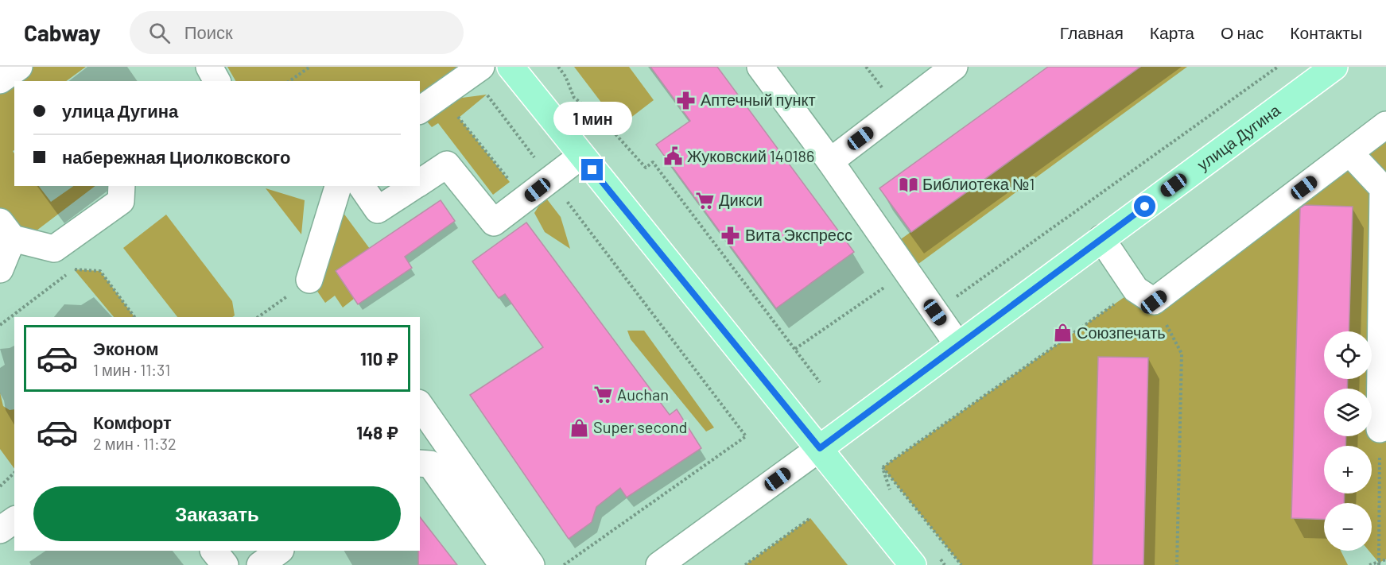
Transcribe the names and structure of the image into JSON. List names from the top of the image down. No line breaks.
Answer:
{"streets":{"main road":["улица Дугина"]},"places":{"pharmacy":["Аптечный пункт","Вита Экспресс"],"public building":["Жуковский 140186"],"library":["Библиотека №1"],"supermarket":["Дикси","Auchan"],"shop":["Союзпечать","Super second"]},"page":{"header":"Cabway","search":"Поиск","nav":["Главная","Карта","О нас","Контакты"],"banner":["улица Дугина","набережная Циолковского"],"bubble":"1 мин","list":[{"name":"Эконом","note":"1 мин · 11:31","value":"110 ₽"},{"name":"Комфорт","note":"2 мин · 11:32","value":"148 ₽"}],"map_buttons":["+","−"],"buttons":"Заказать"}}
